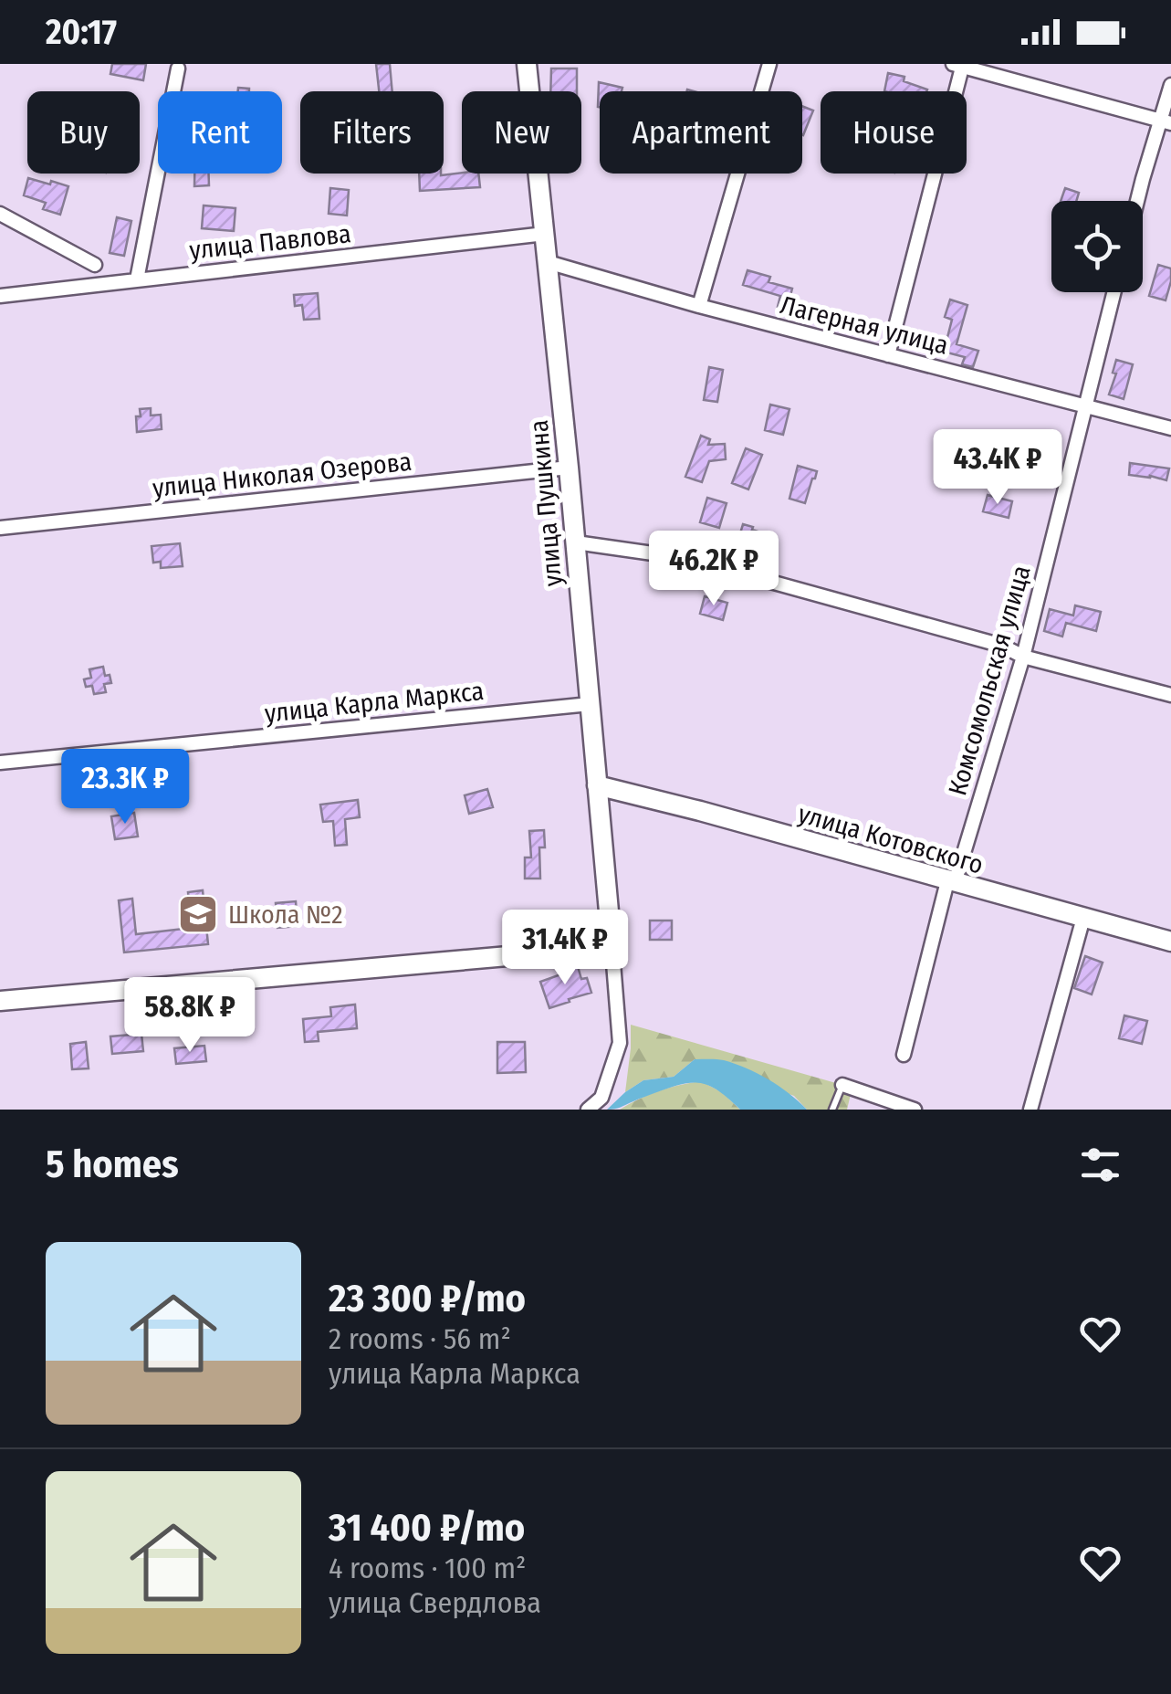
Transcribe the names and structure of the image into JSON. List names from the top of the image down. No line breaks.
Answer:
{"streets":{"main road":["улица Пушкина","улица Котовского"],"street":["улица Павлова","Лагерная улица","улица Николая Озерова","Комсомольская улица","улица Карла Маркса"]},"crossings":[["улица Павлова","улица Пушкина"],["Лагерная улица","улица Пушкина"],["Лагерная улица","Комсомольская улица"],["улица Николая Озерова","улица Пушкина"],["улица Пушкина","улица Карла Маркса"],["улица Пушкина","улица Котовского"],["Комсомольская улица","улица Котовского"]],"places":{"school or university":["Школа №2"]},"page":{"status":"20:17","chip":["Buy","Rent","Filters","New","Apartment","House"],"price":["43.4K ₽","46.2K ₽","23.3K ₽","31.4K ₽","58.8K ₽"],"heading":"5 homes","list":[{"name":"23 300 ₽/mo","note":"2 rooms · 56 m² · улица Карла Маркса"},{"name":"31 400 ₽/mo","note":"4 rooms · 100 m² · улица Свердлова"}]}}
